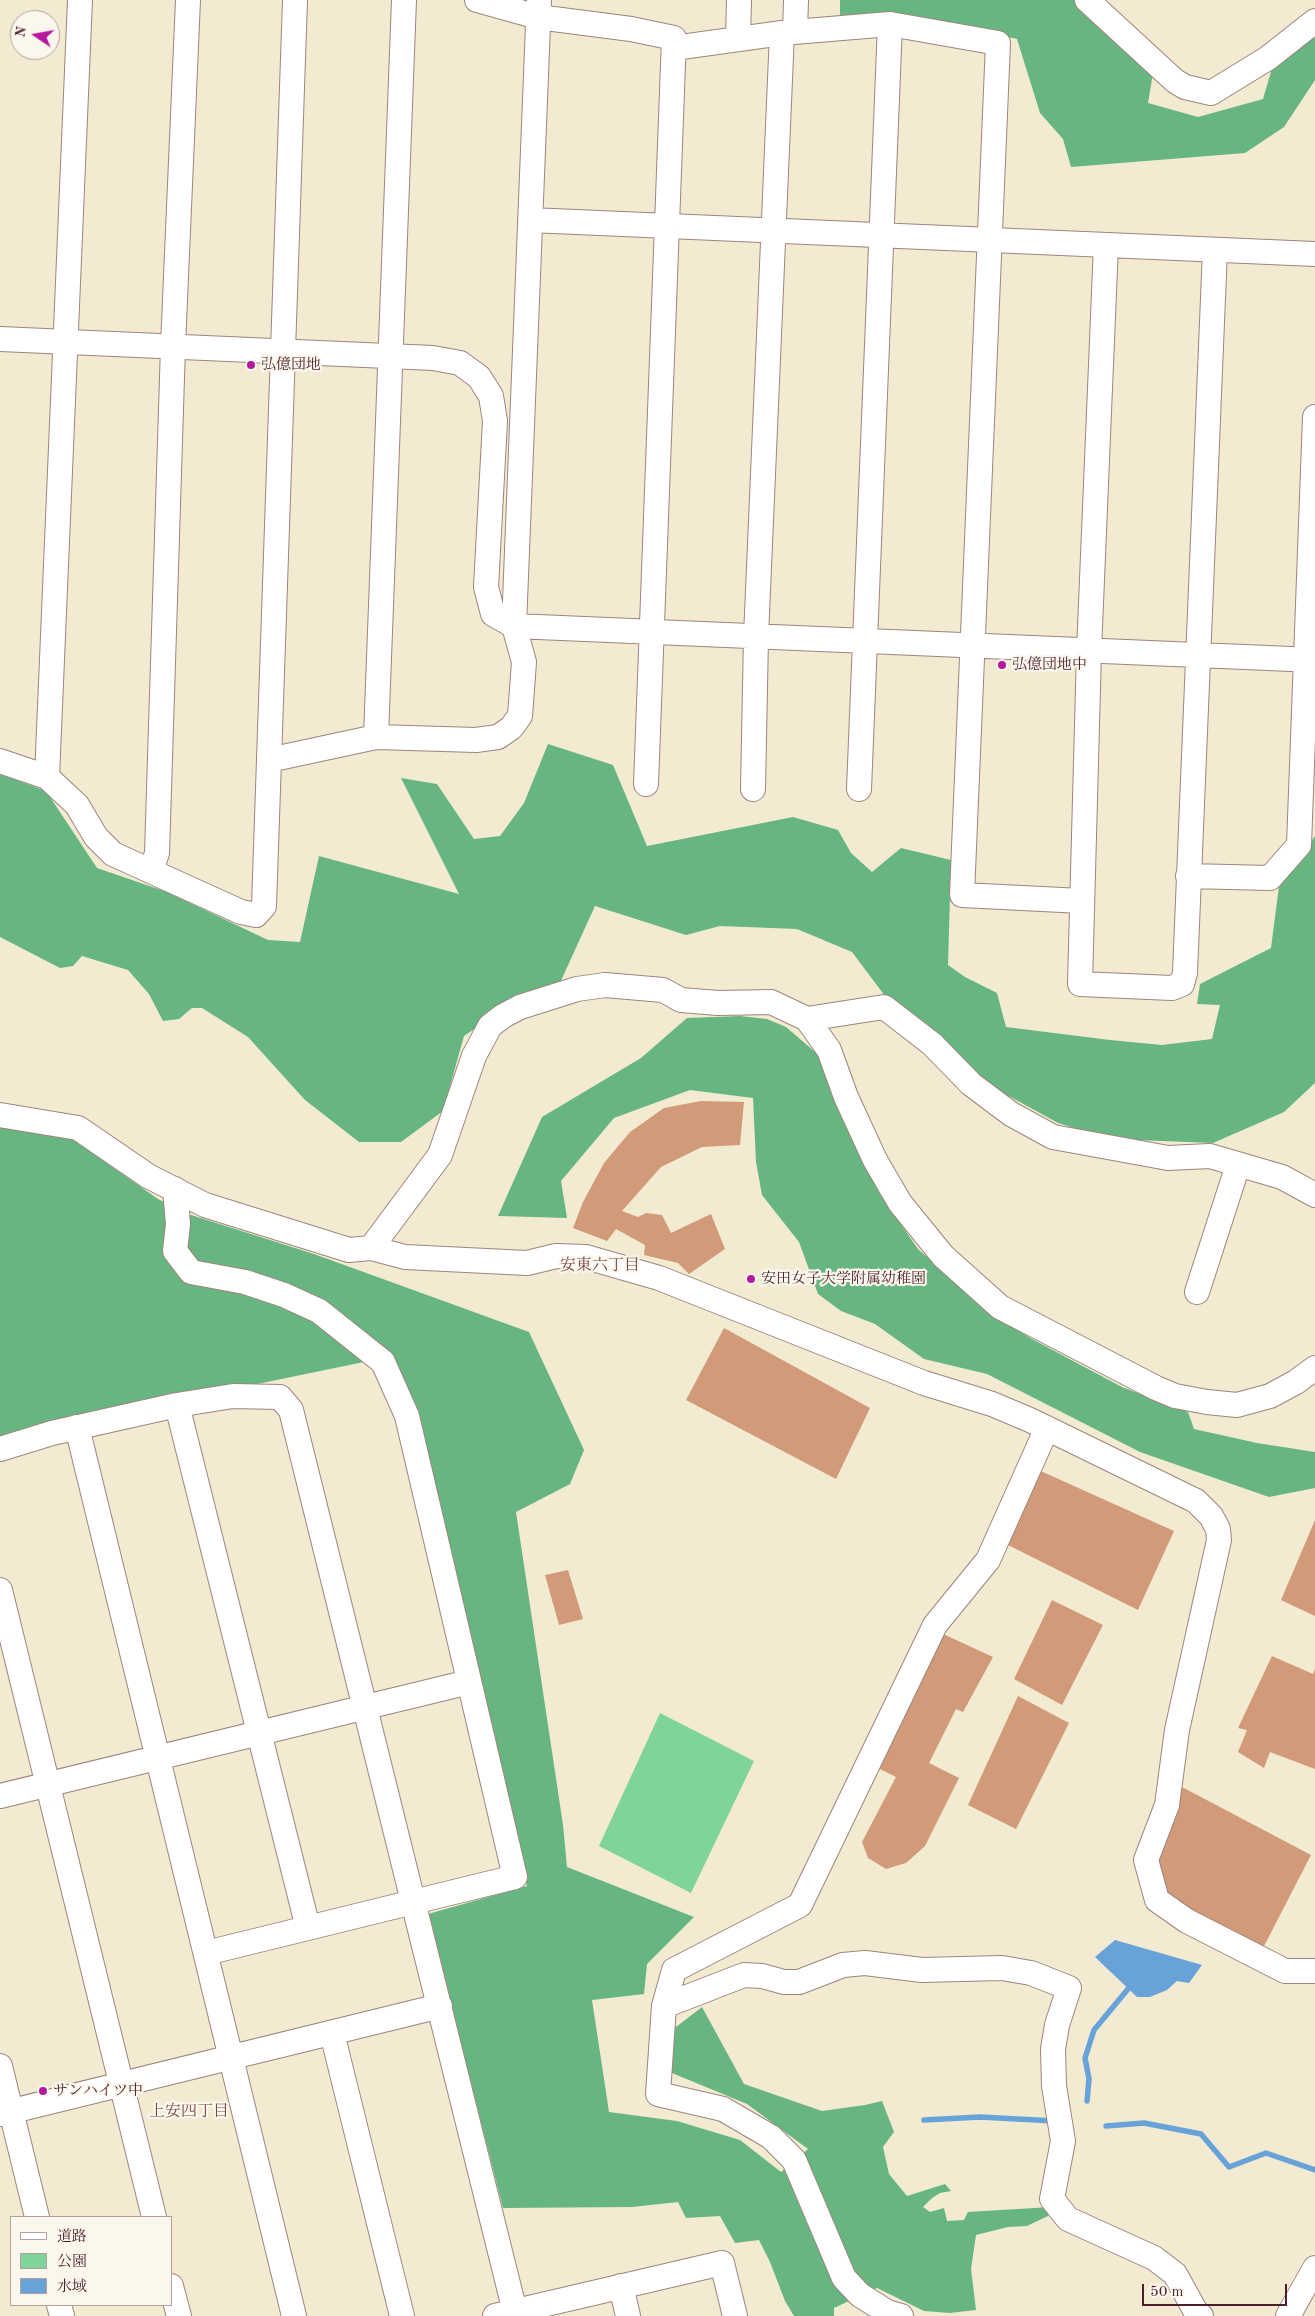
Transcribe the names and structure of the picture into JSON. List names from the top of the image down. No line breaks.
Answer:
{"districts":["安東六丁目","上安四丁目"],"places":["弘億団地","弘億団地中","安田女子大学附属幼稚園","サンハイツ中"],"legend":["道路","公園","水域"],"scale_bar":"50 m","north":"left"}
